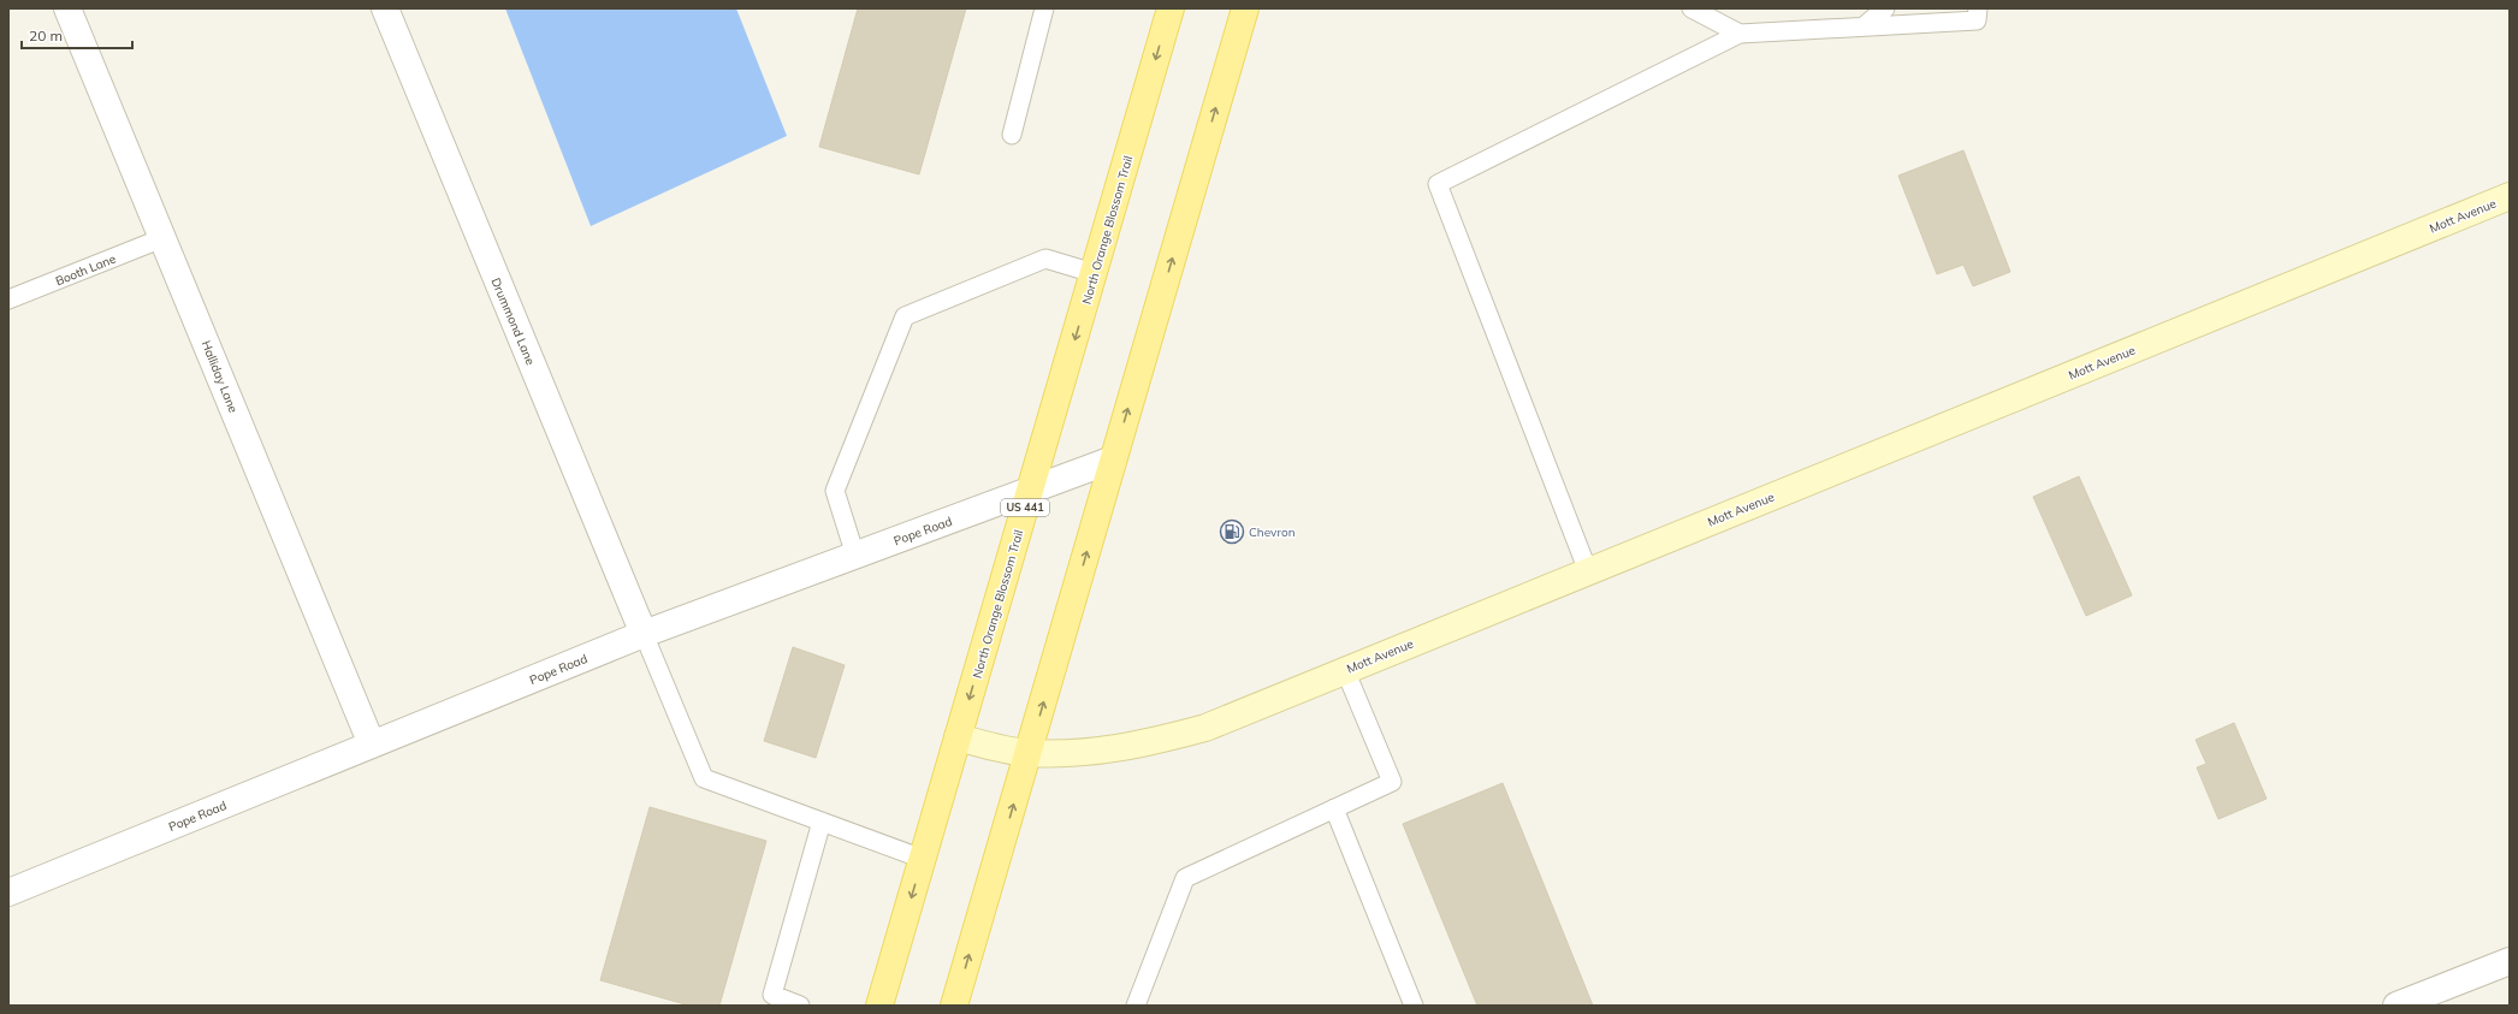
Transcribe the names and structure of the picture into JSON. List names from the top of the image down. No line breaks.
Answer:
{"streets":{"main road":["North Orange Blossom Trail","US 441"],"street":["Mott Avenue","Drummond Lane","Halliday Lane","Pope Road"],"lane":["Booth Lane"]},"crossings":[["Mott Avenue","North Orange Blossom Trail"],["North Orange Blossom Trail","Pope Road"],["Booth Lane","Halliday Lane"],["Drummond Lane","Pope Road"],["Halliday Lane","Pope Road"]],"places":{"fuel station":["Chevron"]},"scale_bar":"20 m"}
